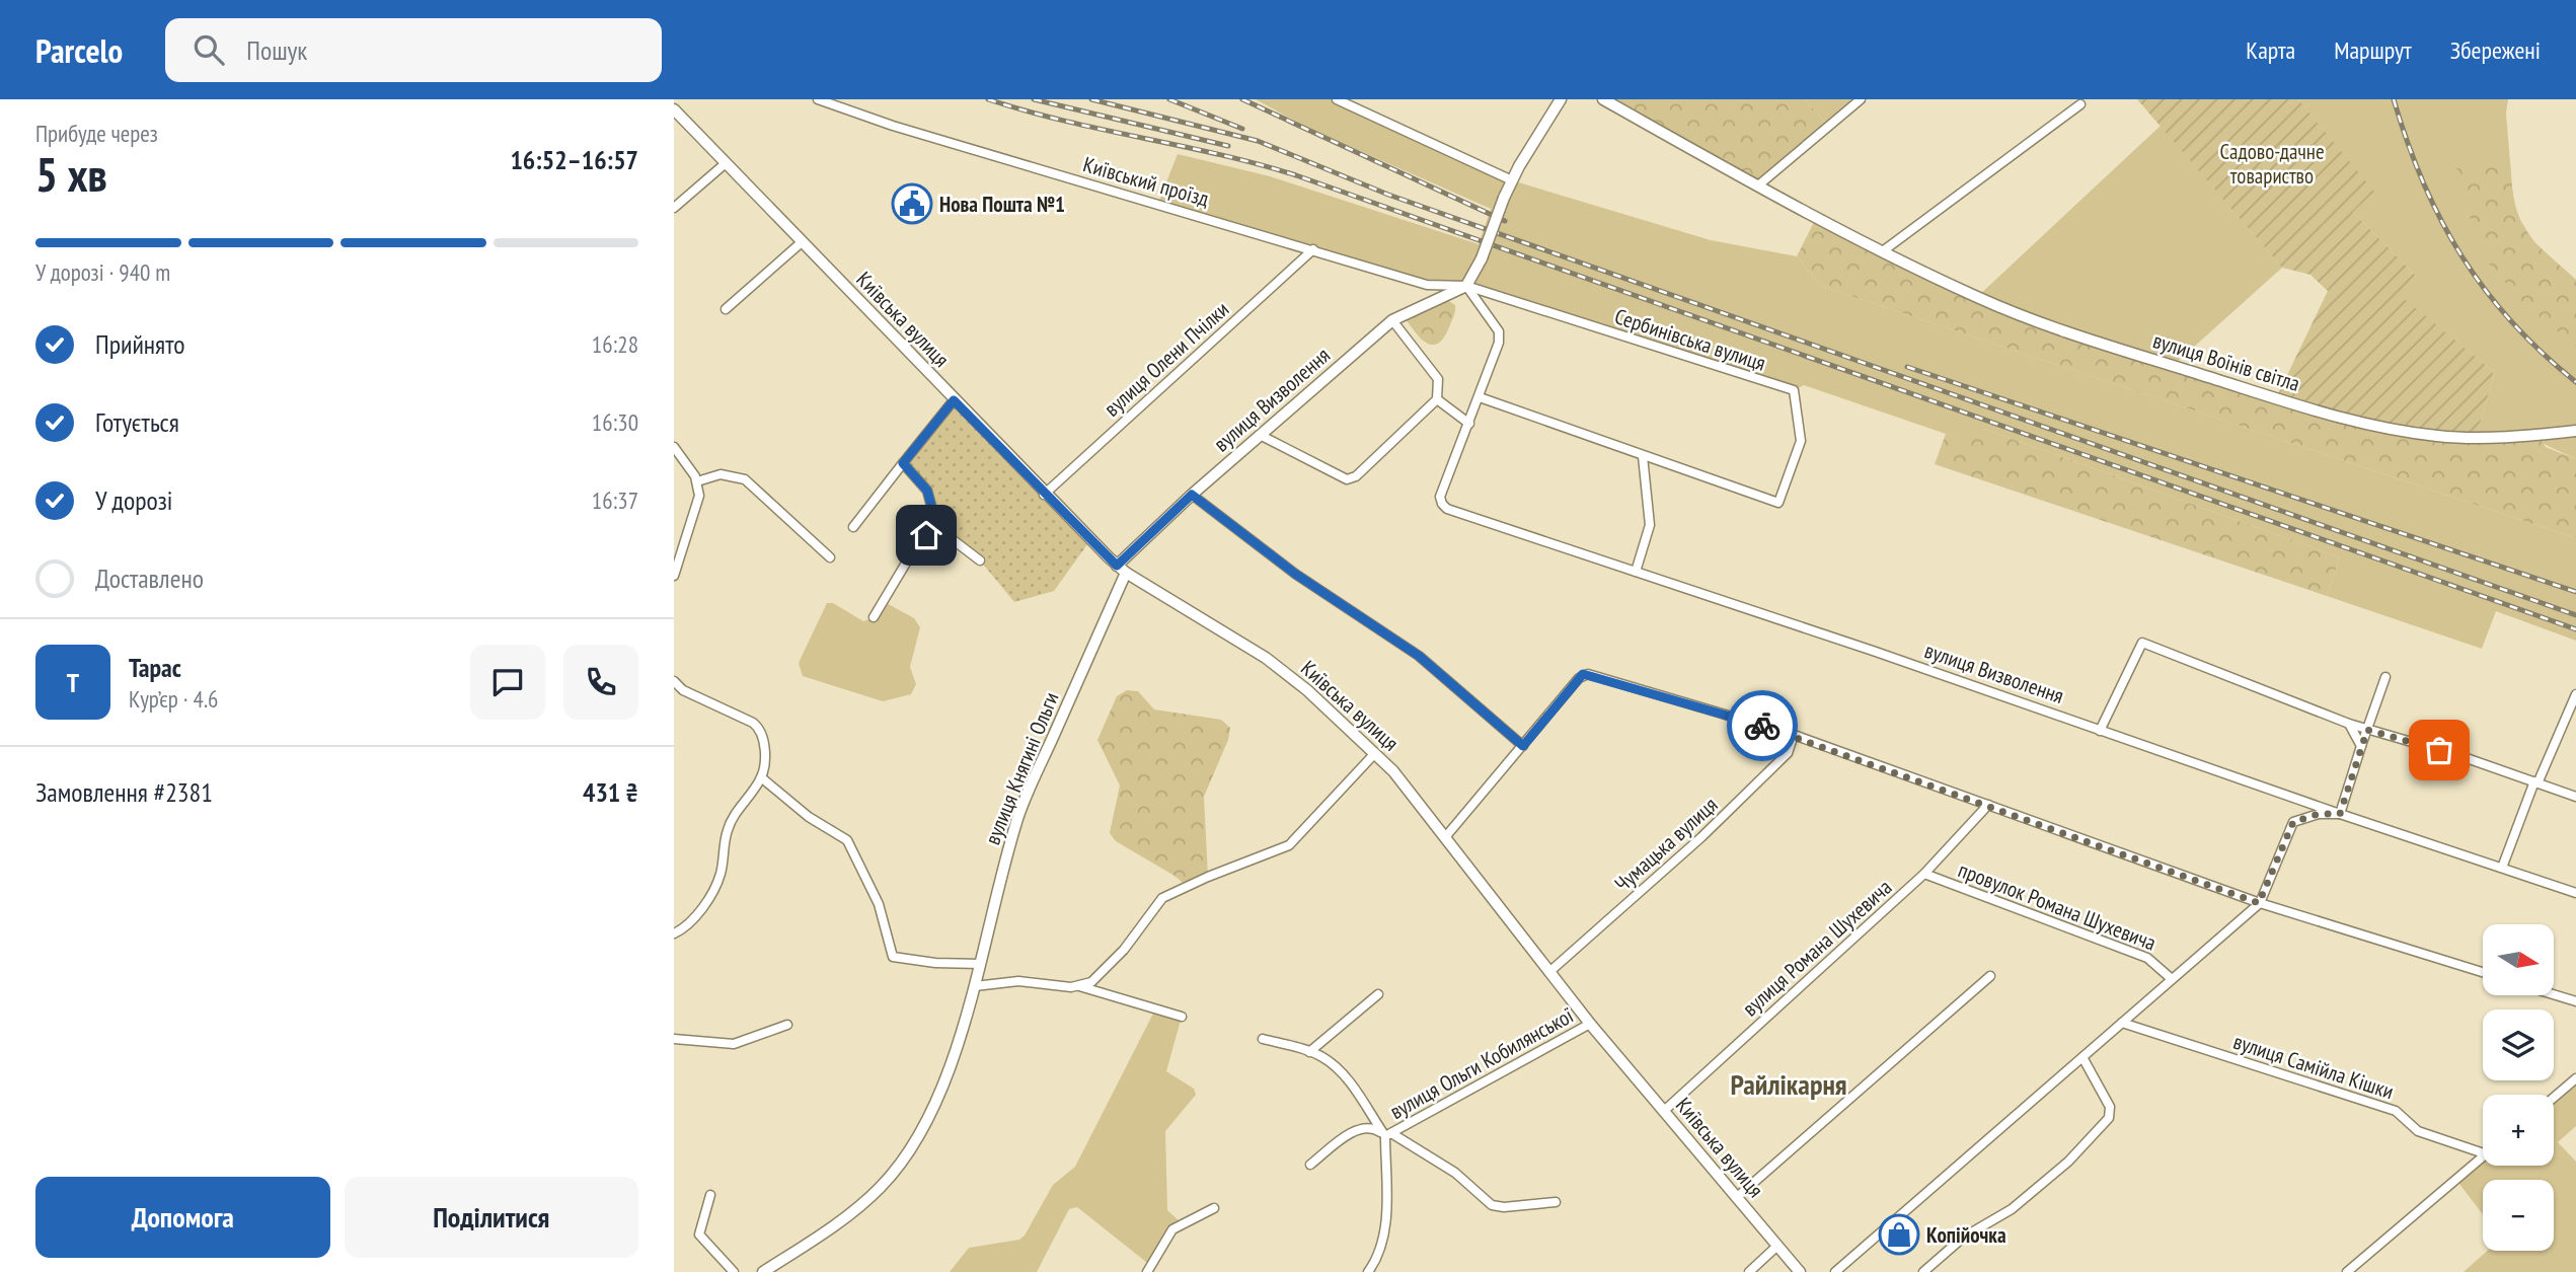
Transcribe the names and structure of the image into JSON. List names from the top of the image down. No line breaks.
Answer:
{"streets":{"street":["Київський проїзд","Київська вулиця","Сербинівська вулиця","вулиця Олени Пчілки","вулиця Воїнів світла","вулиця Визволення","вулиця Княгині Ольги","Чумацька вулиця","провулок Романа Шухевича","вулиця Романа Шухевича","вулиця Ольги Кобилянської","вулиця Самійла Кішки"]},"crossings":[["Київський проїзд","Сербинівська вулиця"],["Київський проїзд","вулиця Олени Пчілки"],["Київський проїзд","вулиця Визволення"],["Київська вулиця","вулиця Олени Пчілки"],["Київська вулиця","вулиця Визволення"],["Київська вулиця","вулиця Княгині Ольги"],["Київська вулиця","Чумацька вулиця"],["Київська вулиця","вулиця Романа Шухевича"],["Київська вулиця","вулиця Ольги Кобилянської"],["Сербинівська вулиця","вулиця Визволення"],["вулиця Визволення","вулиця Княгині Ольги"],["провулок Романа Шухевича","вулиця Романа Шухевича"]],"districts":["Райлікарня"],"parks":["Садово-дачне товариство"],"places":{"public building":["Нова Пошта №1"],"shop":["Копійочка"]},"north":"right","page":{"header":"Parcelo","search":"Пошук","nav":["Карта","Маршрут","Збережені"],"heading":["5 хв","Прибуде через","16:52–16:57"],"panel":["Тарас","Кур’єр · 4.6","Замовлення #2381","431 ₴"],"bar":"У дорозі · 940 m","list":[["Прийнято","16:28"],["Готується","16:30"],["У дорозі","16:37"],"Доставлено"],"round":"Т","map_buttons":["+","−"],"buttons":["Допомога","Поділитися"]}}
